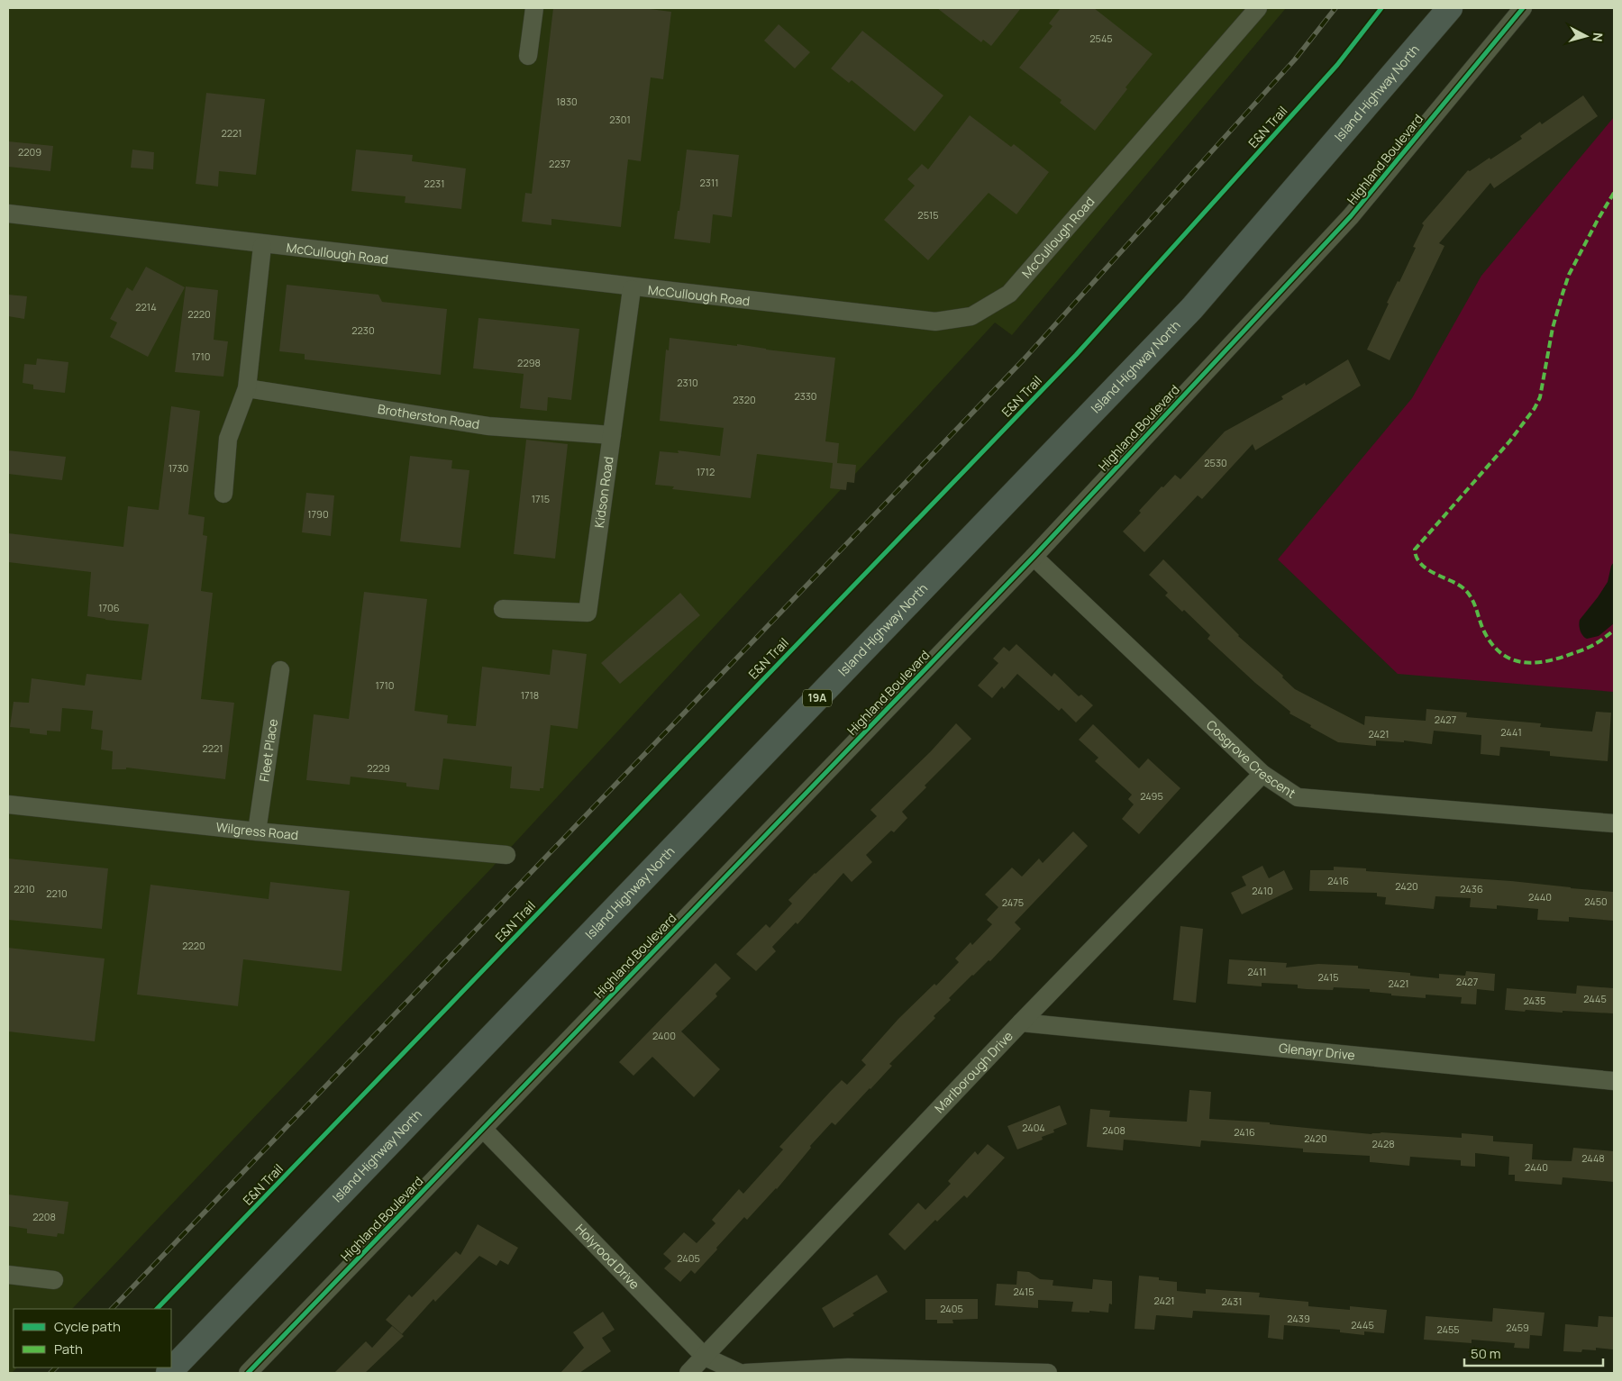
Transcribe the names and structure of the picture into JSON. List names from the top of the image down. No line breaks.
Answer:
{"streets":{"main road":["Island Highway North","19A"],"street":["Highland Boulevard","McCullough Road","Brotherston Road","Kidson Road","Fleet Place","Cosgrove Crescent","Wilgress Road","Glenayr Drive","Marlborough Drive","Holyrood Drive"],"cycle path":["E&N Trail"]},"crossings":[["Highland Boulevard","Cosgrove Crescent"],["Highland Boulevard","Holyrood Drive"],["McCullough Road","Kidson Road"],["Brotherston Road","Kidson Road"],["Fleet Place","Wilgress Road"],["Cosgrove Crescent","Marlborough Drive"],["Glenayr Drive","Marlborough Drive"],["Marlborough Drive","Holyrood Drive"]],"house_numbers":["2545","1830","2301","2221","2209","2237","2311","2231","2515","2214","2220","2230","1710","2298","2310","2330","2320","2530","1730","1712","1715","1790","1706","1710","1718","2427","2441","2421","2221","2229","2495","2416","2420","2210","2436","2410","2210","2440","2450","2475","2220","2411","2415","2427","2421","2445","2435","2400","2404","2408","2416","2420","2428","2448","2440","2208","2405","2415","2421","2431","2405","2439","2445","2459","2455"],"legend":["Cycle path","Path"],"scale_bar":"50 m","north":"right"}
